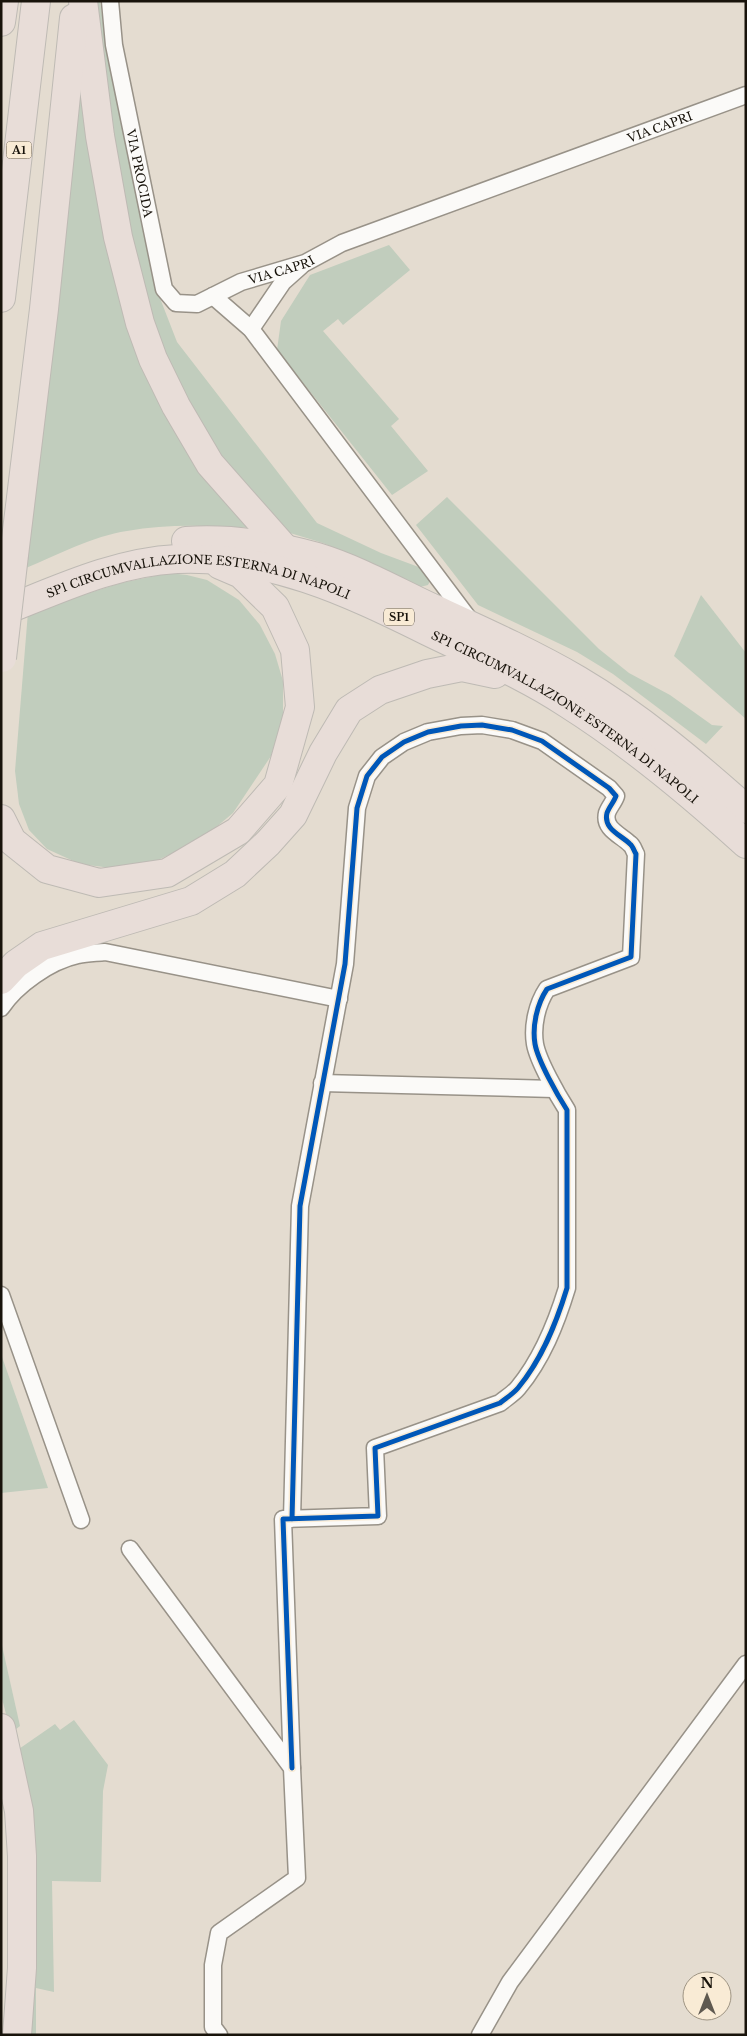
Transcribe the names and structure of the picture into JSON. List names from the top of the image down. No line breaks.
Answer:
{"streets":{"highway":["A1","SP1 CIRCUMVALLAZIONE ESTERNA DI NAPOLI","SP1"],"street":["VIA CAPRI","VIA PROCIDA"]},"crossings":[["VIA CAPRI","VIA PROCIDA"]],"north":"top"}
